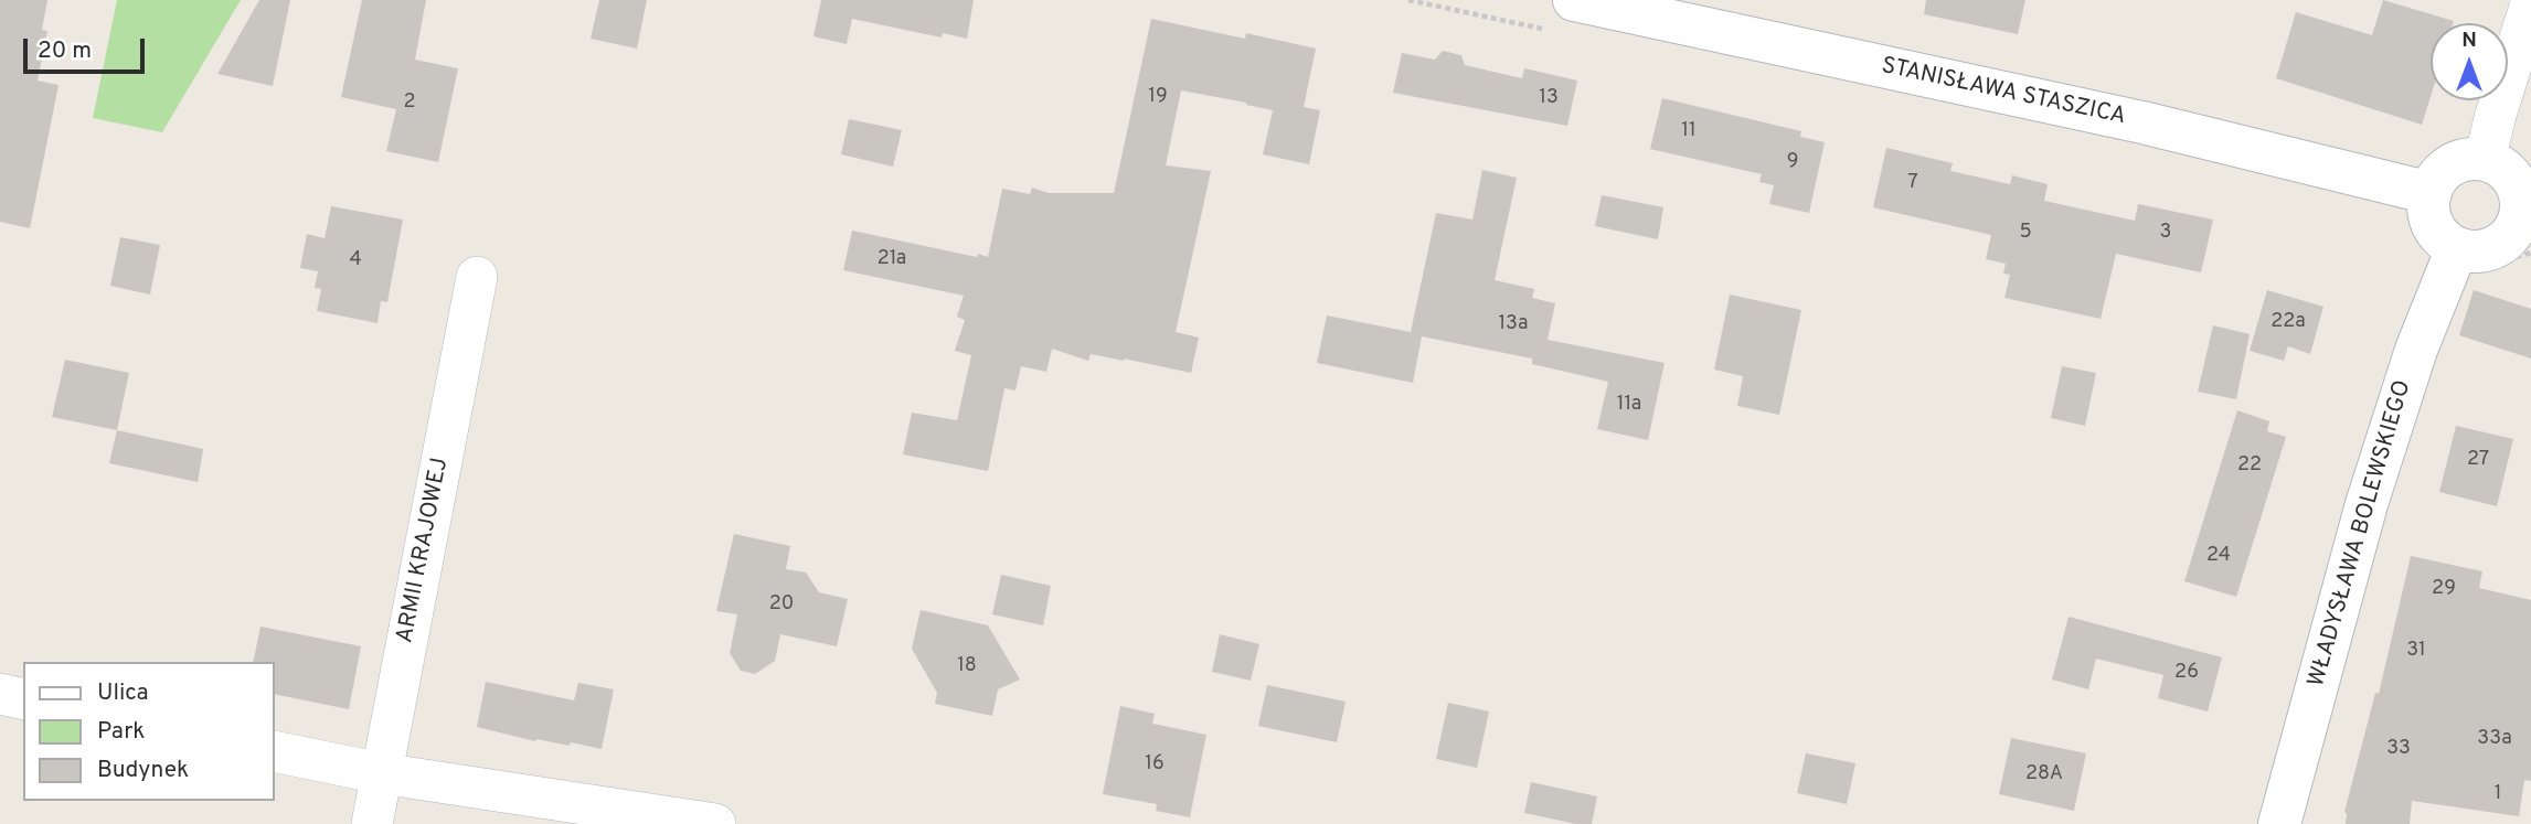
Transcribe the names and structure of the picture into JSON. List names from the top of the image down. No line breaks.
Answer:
{"streets":{"street":["STANISŁAWA STASZICA","WŁADYSŁAWA BOLEWSKIEGO","ARMII KRAJOWEJ"]},"crossings":[["STANISŁAWA STASZICA","WŁADYSŁAWA BOLEWSKIEGO"]],"house_numbers":["19","13","2","11","9","7","5","3","21a","4","22a","13a","11a","27","22","24","29","20","31","18","26","33a","33","16","28A","1"],"legend":["Ulica","Park","Budynek"],"scale_bar":"20 m","north":"top"}
